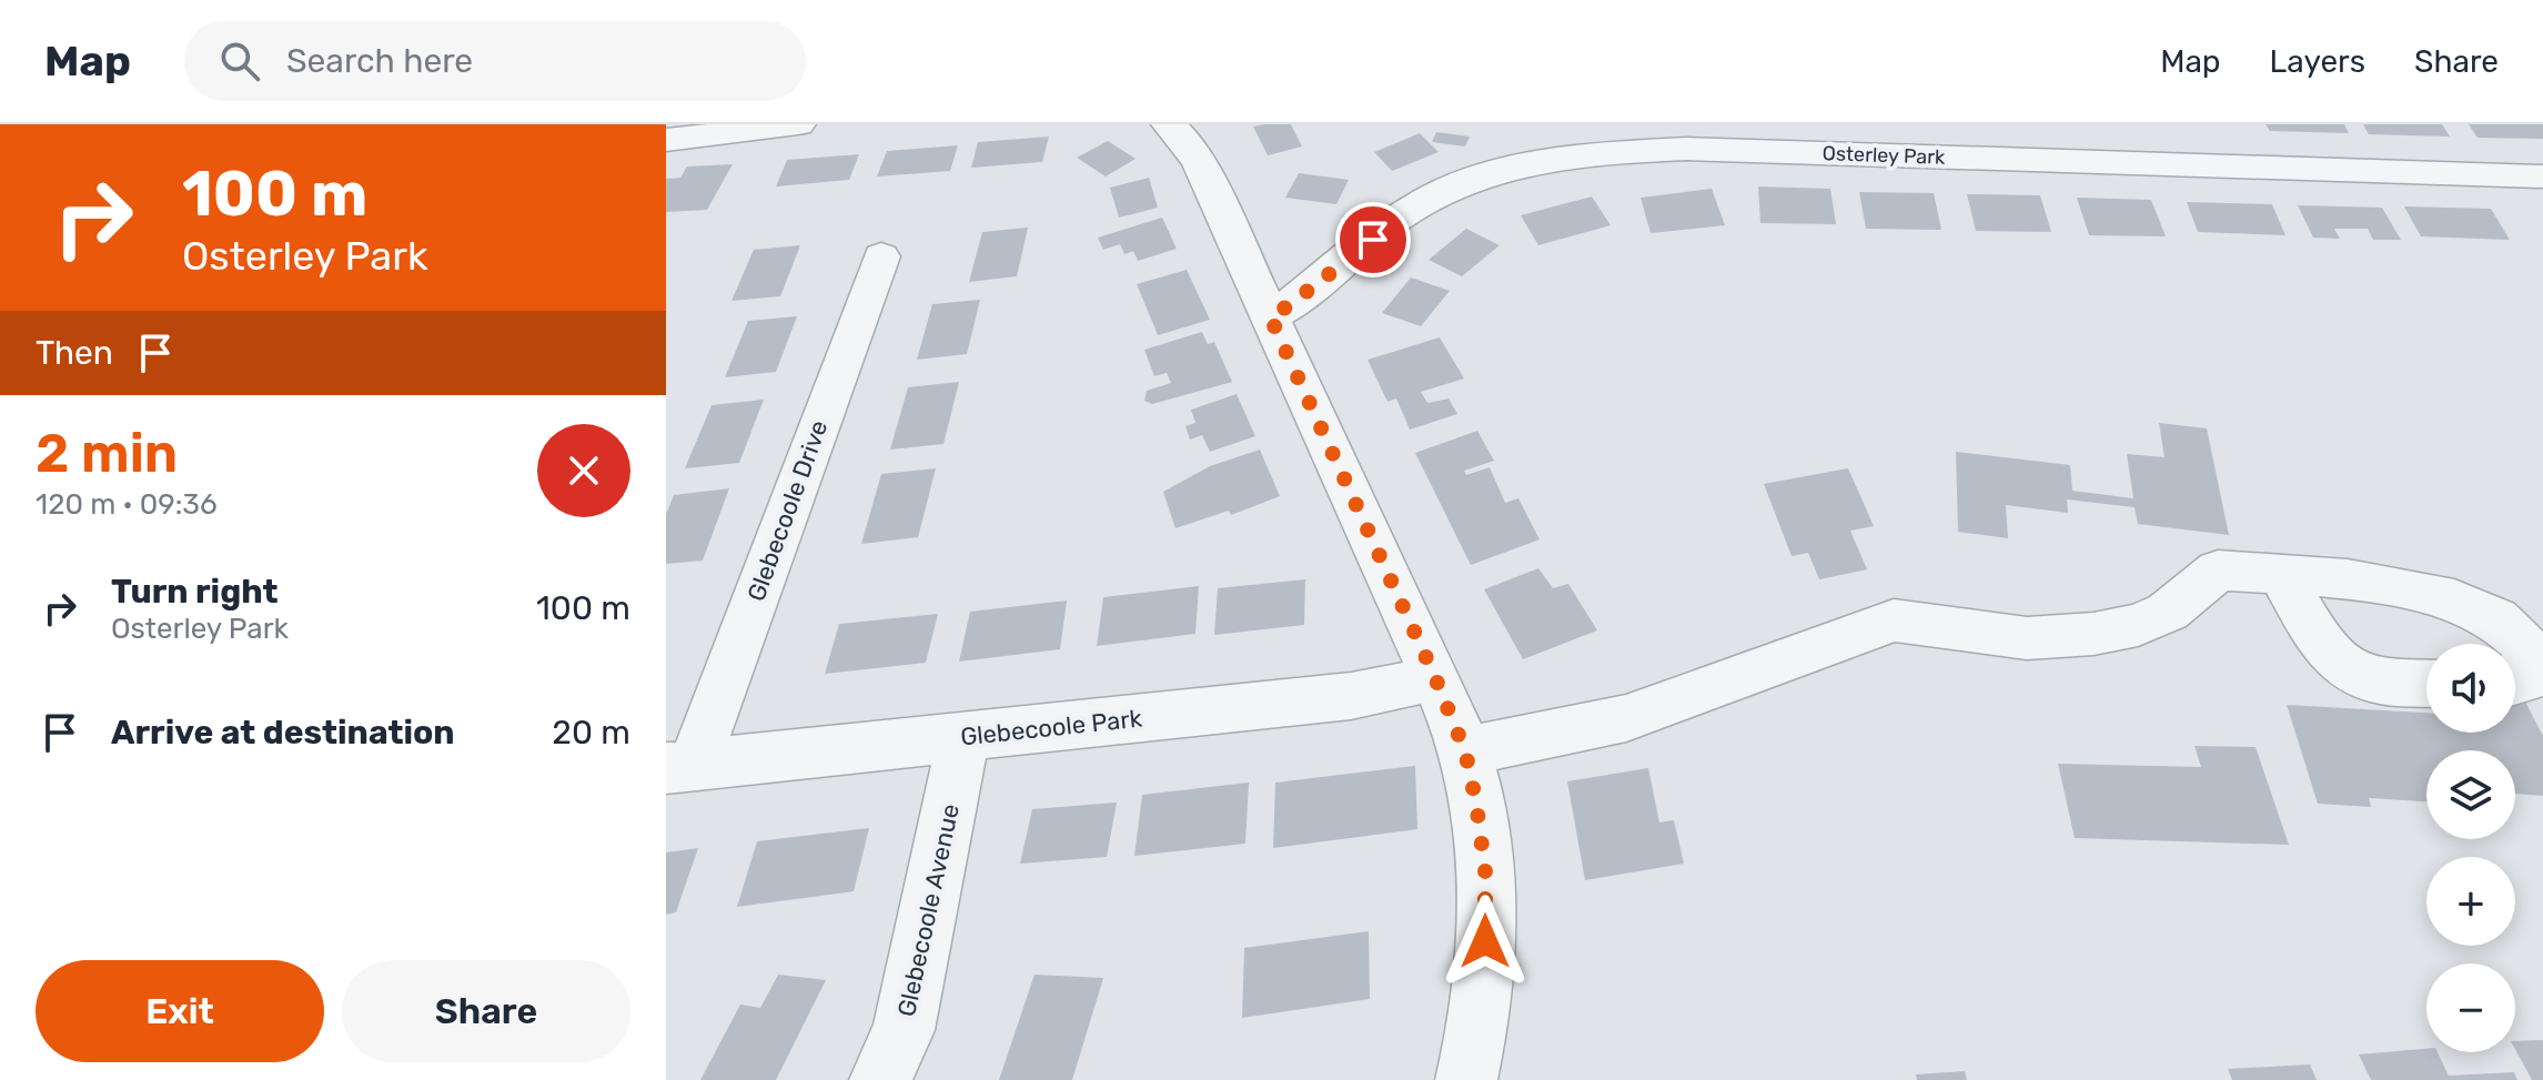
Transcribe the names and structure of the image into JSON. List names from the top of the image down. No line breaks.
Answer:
{"streets":{"street":["Osterley Park","Glebecoole Drive","Glebecoole Park","Glebecoole Avenue"]},"crossings":[["Glebecoole Drive","Glebecoole Park"],["Glebecoole Park","Glebecoole Avenue"]],"page":{"header":"Map","search":"Search here","nav":["Map","Layers","Share"],"turn":["100 m","Osterley Park"],"then":"Then","heading":["2 min","120 m · 09:36"],"list":[{"name":"Turn right","note":"Osterley Park","value":"100 m"},{"name":"Arrive at destination","value":"20 m"}],"map_buttons":["+","−"],"buttons":["Exit","Share"]}}
